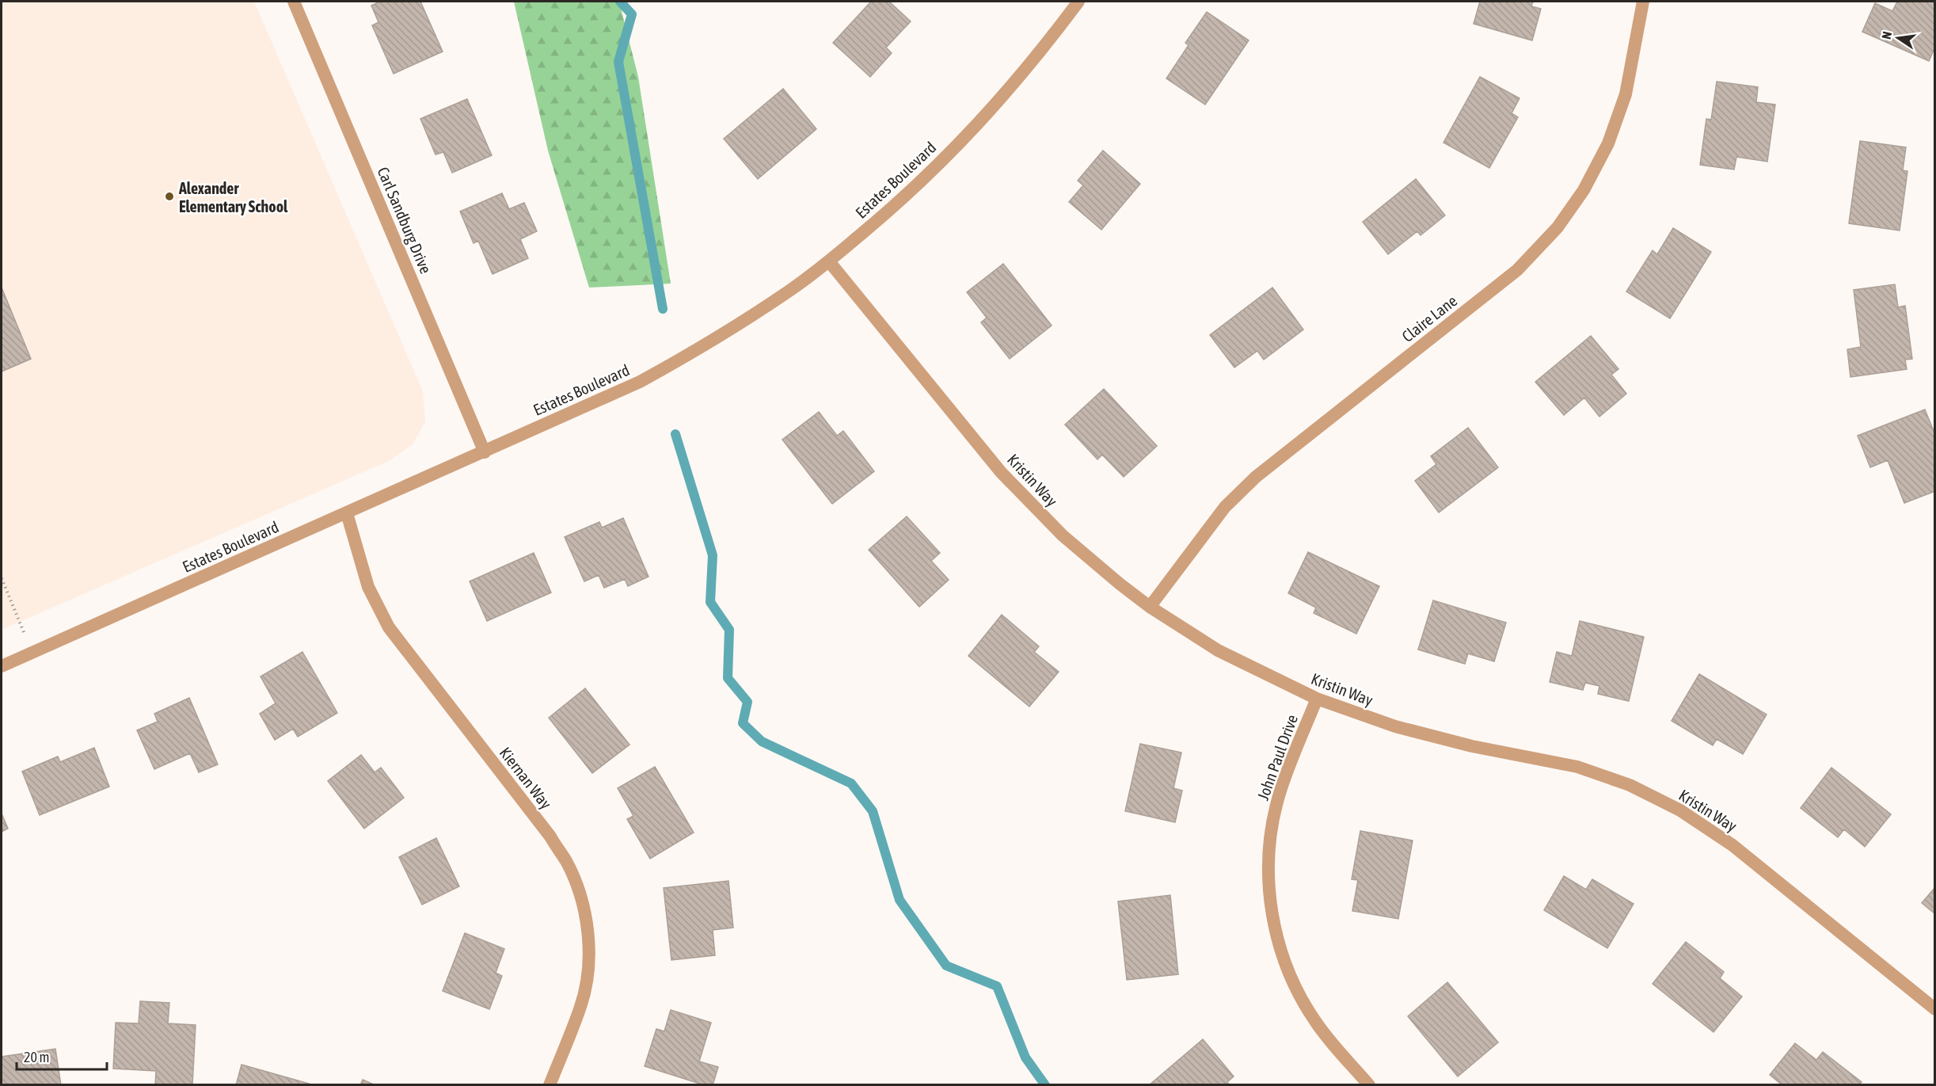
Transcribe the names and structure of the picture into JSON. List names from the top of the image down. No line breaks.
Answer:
{"streets":{"street":["Estates Boulevard","Carl Sandburg Drive","Claire Lane","Kristin Way","John Paul Drive","Kiernan Way"]},"crossings":[["Estates Boulevard","Carl Sandburg Drive"],["Estates Boulevard","Kristin Way"],["Estates Boulevard","Kiernan Way"],["Claire Lane","Kristin Way"],["Kristin Way","John Paul Drive"]],"places":["Alexander Elementary School"],"scale_bar":"20 m","north":"left"}
